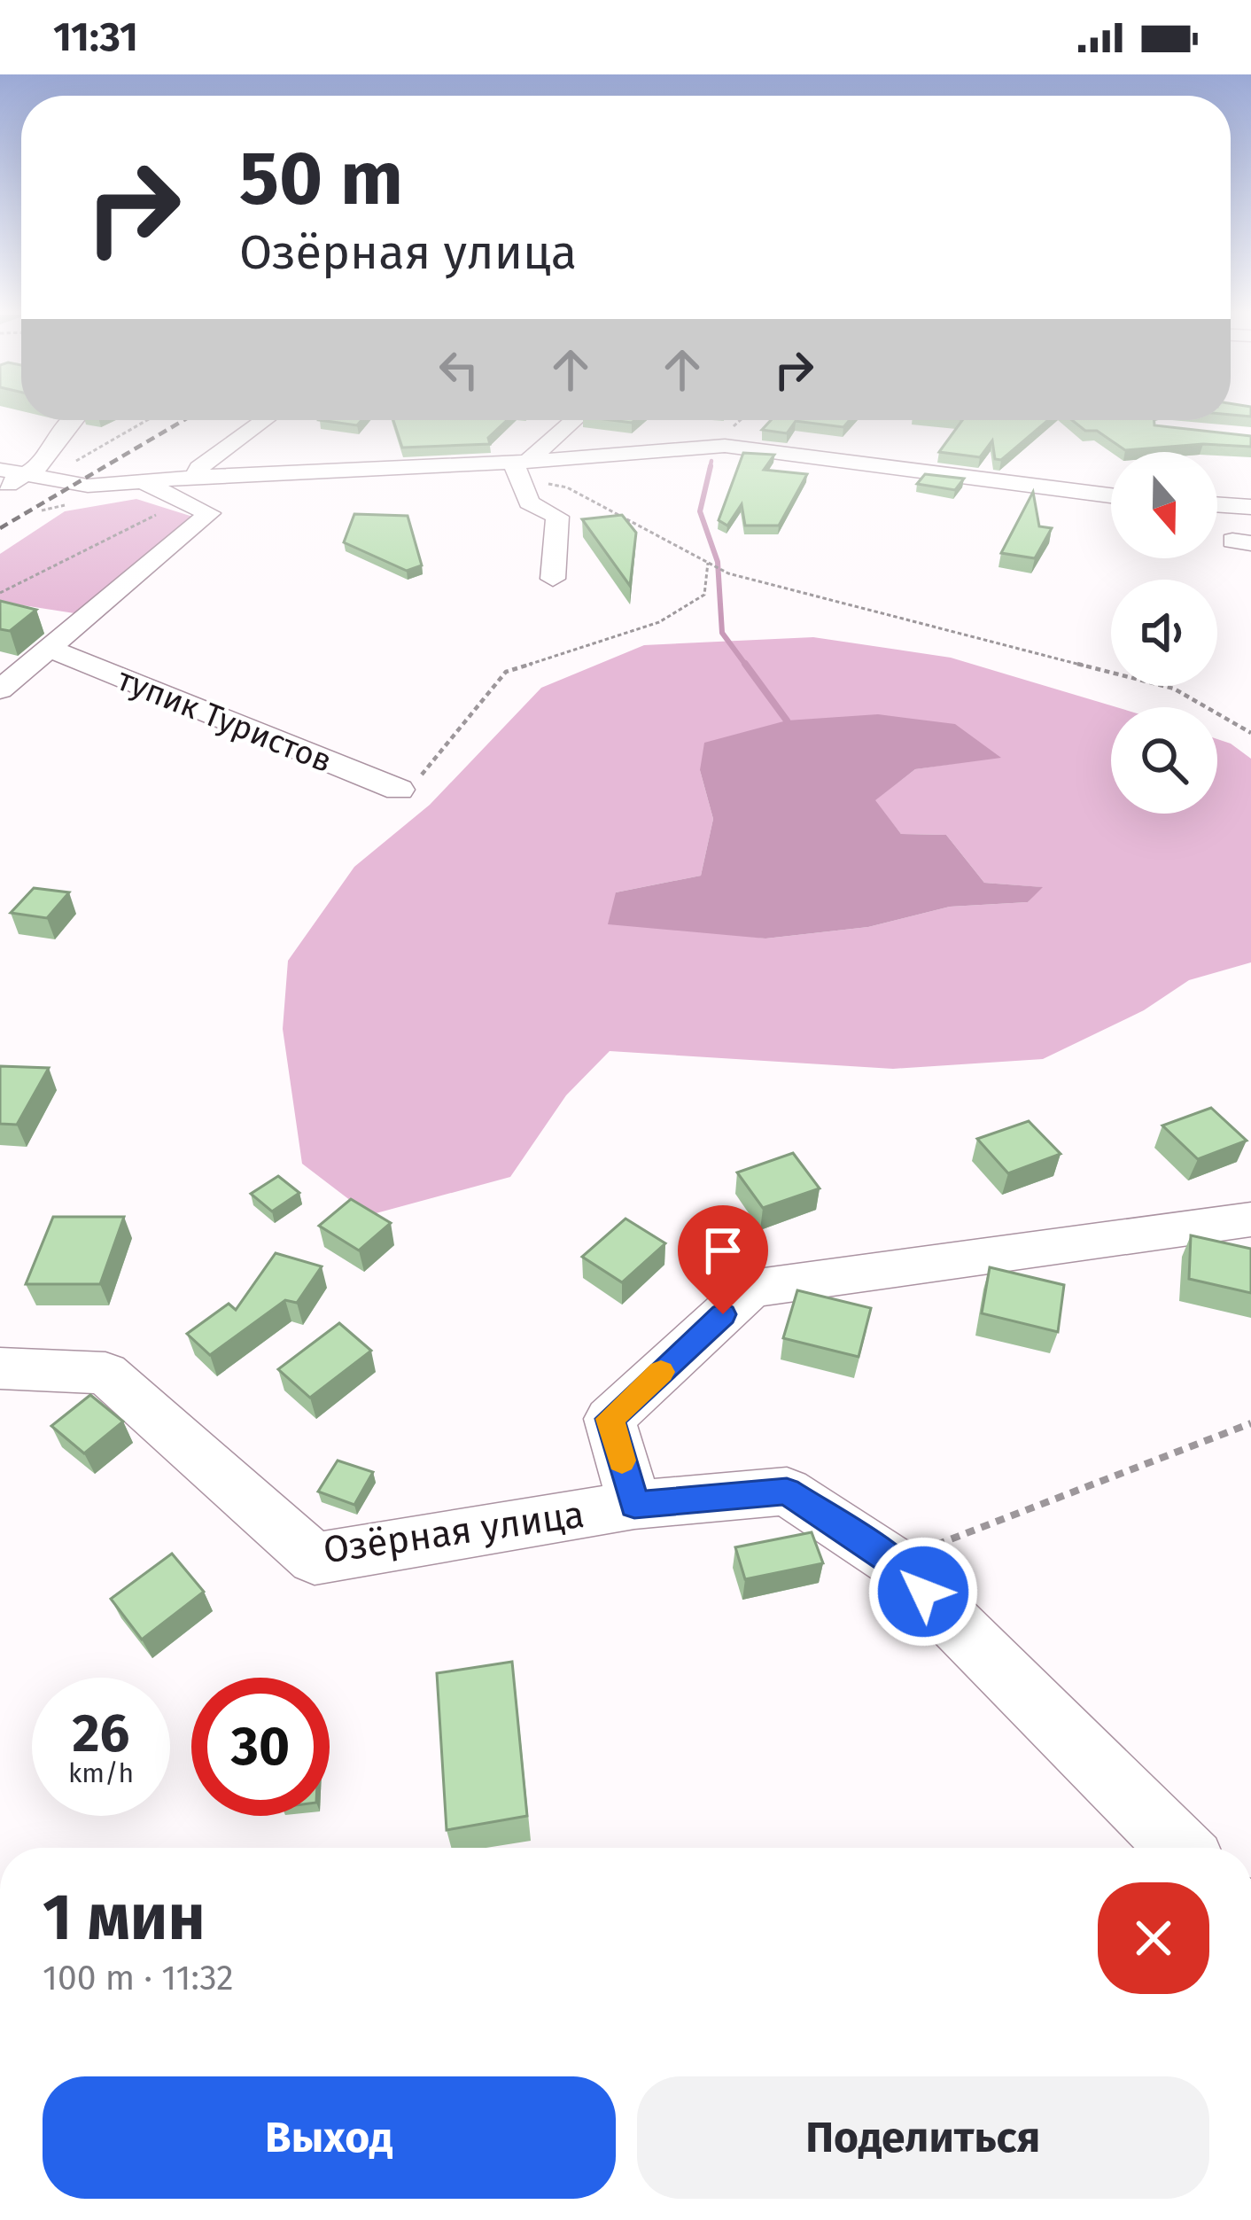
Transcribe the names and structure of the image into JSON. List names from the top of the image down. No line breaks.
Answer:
{"streets":{"street":["тупик Туристов","Озёрная улица"]},"north":"bottom","page":{"status":"11:31","turn":["50 m","Озёрная улица"],"speed":"26 km/h","limit":"30","heading":["1 мин","100 m · 11:32"],"buttons":["Выход","Поделиться"]}}
